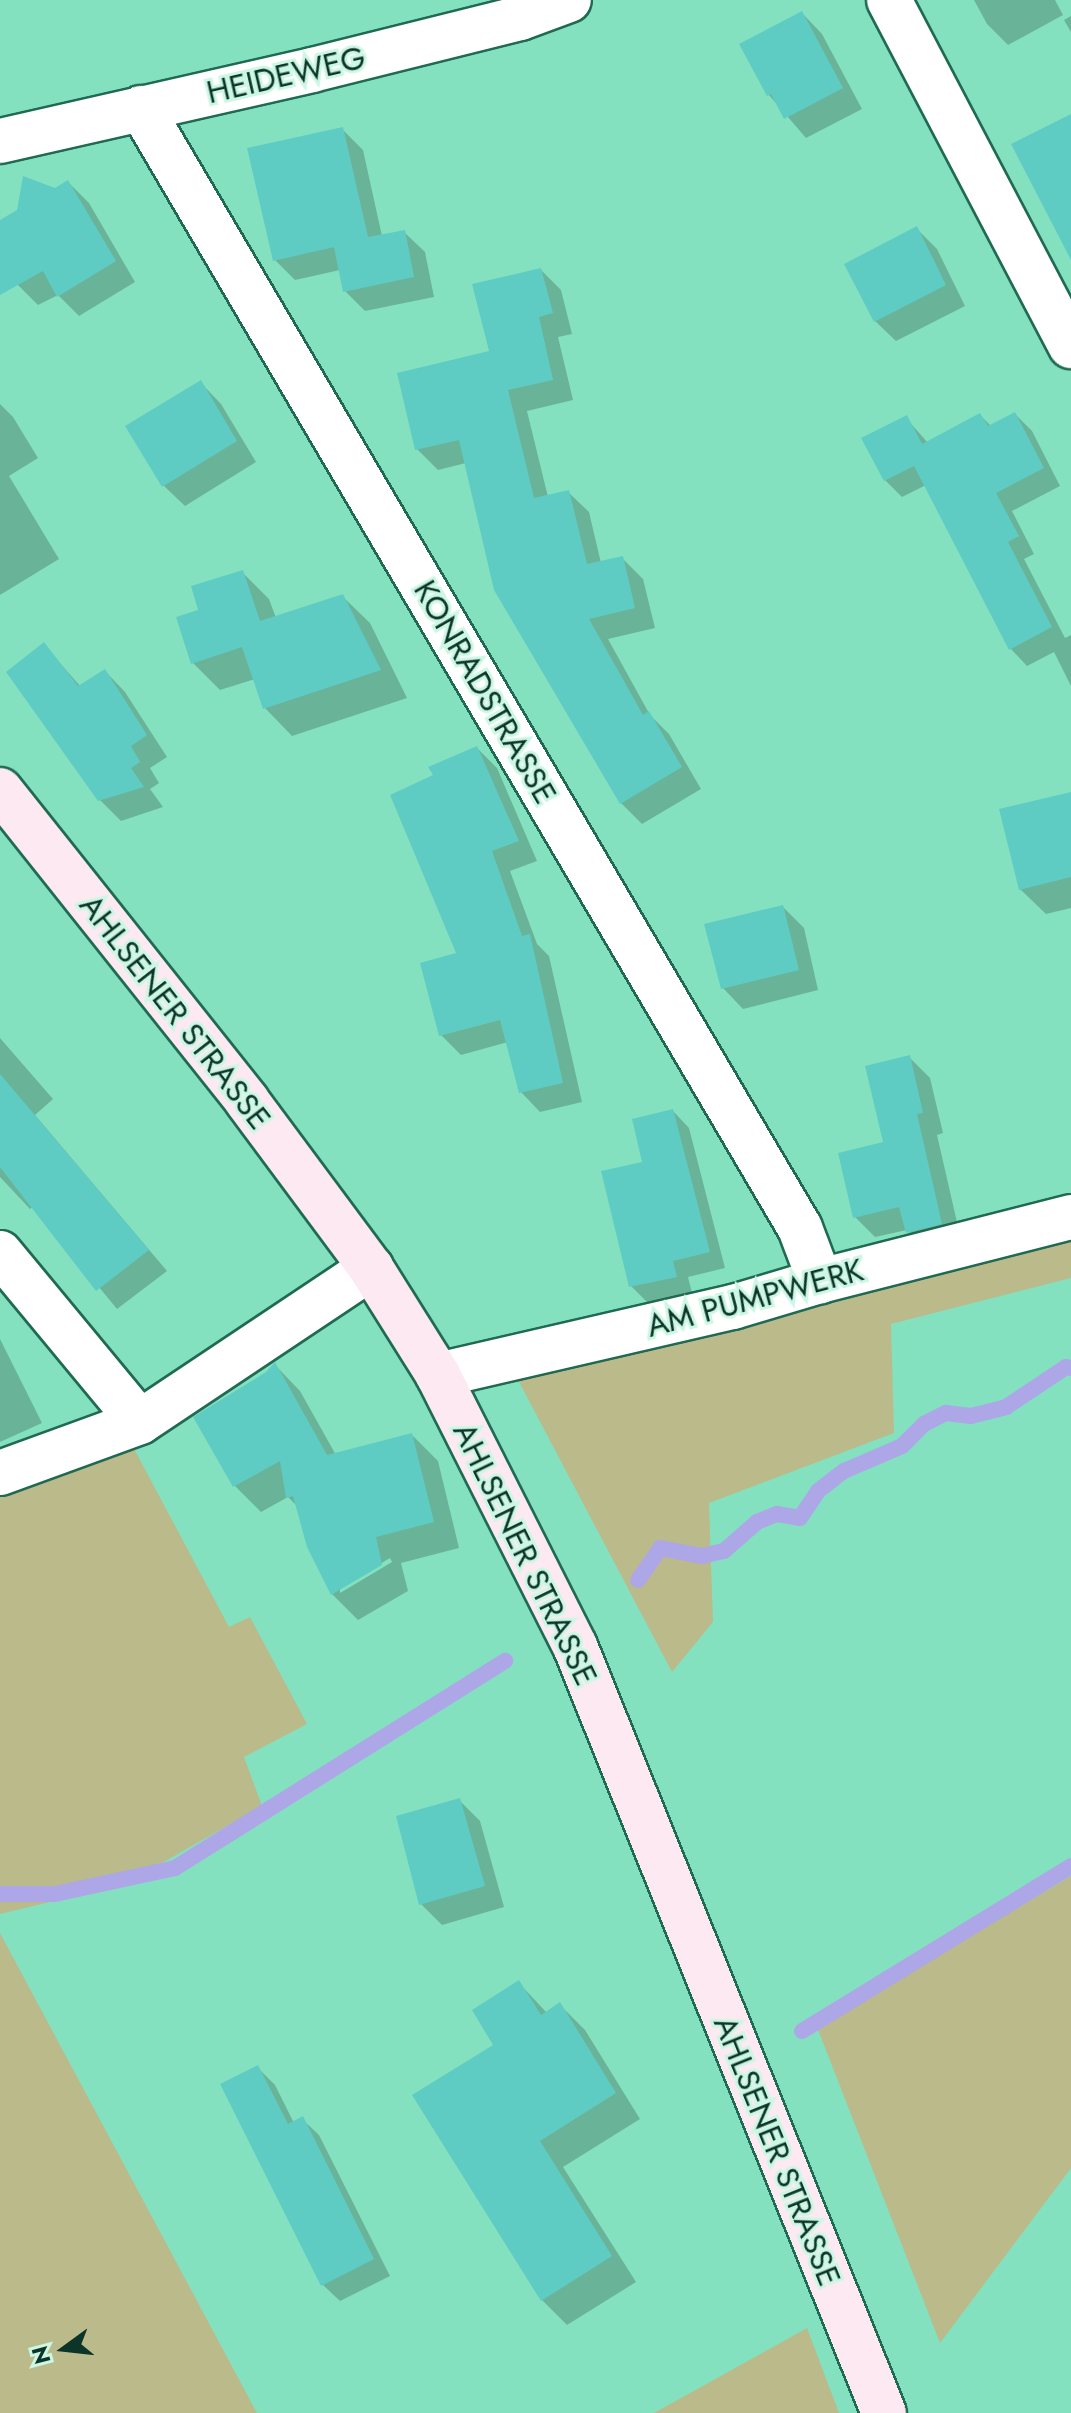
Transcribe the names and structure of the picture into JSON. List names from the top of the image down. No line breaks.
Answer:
{"streets":{"main road":["AHLSENER STRASSE"],"street":["HEIDEWEG","KONRADSTRASSE","AM PUMPWERK"]},"crossings":[["HEIDEWEG","KONRADSTRASSE"],["KONRADSTRASSE","AM PUMPWERK"],["AHLSENER STRASSE","AM PUMPWERK"]],"north":"left"}
